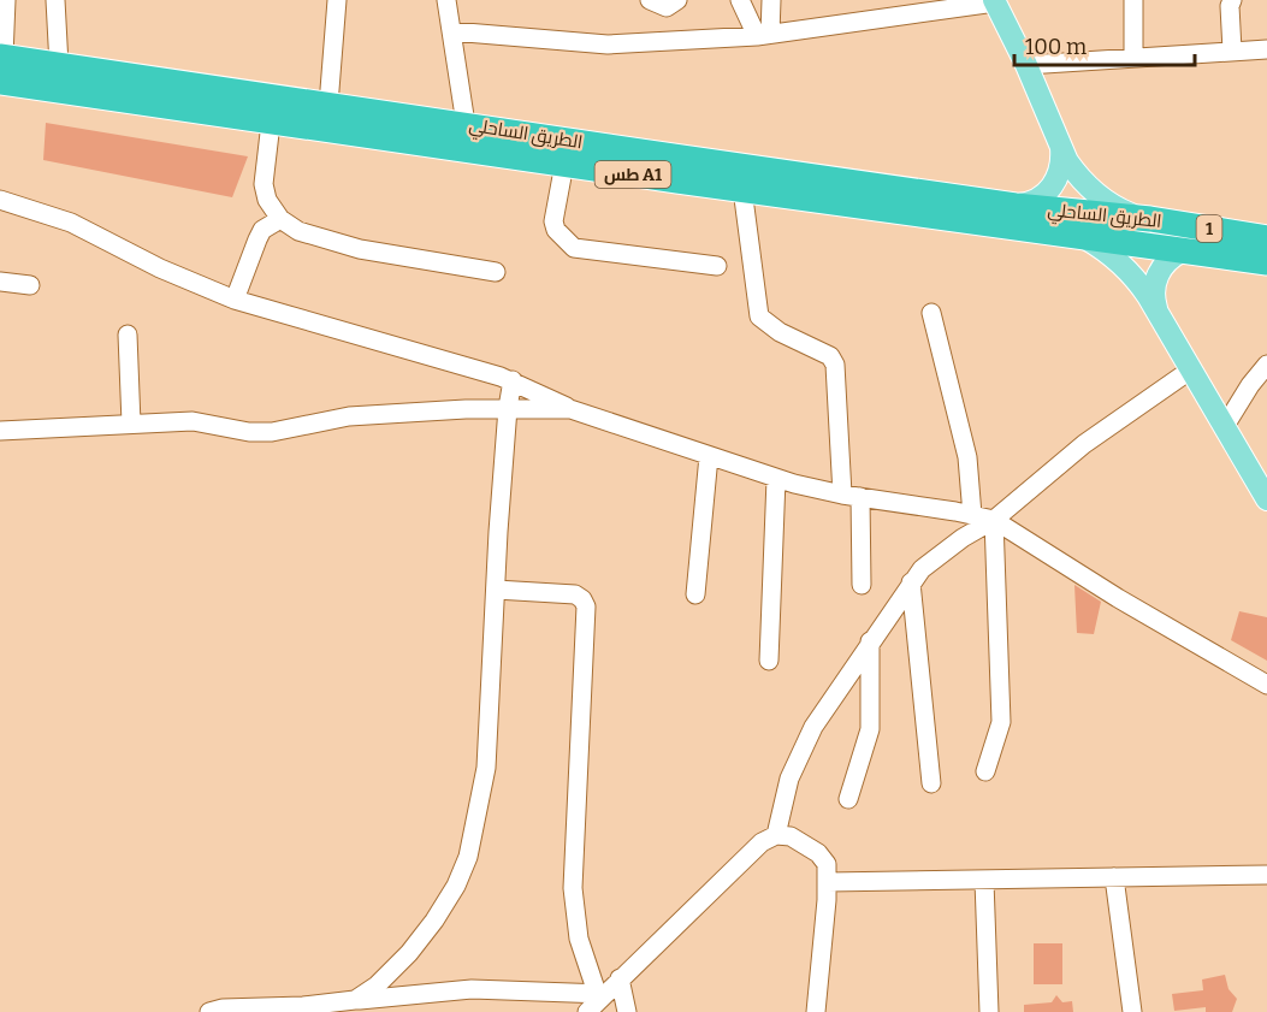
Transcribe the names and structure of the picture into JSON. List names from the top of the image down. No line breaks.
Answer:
{"streets":{"highway":["الطريق الساحلي","طس A1","1"]},"scale_bar":"100 m"}
